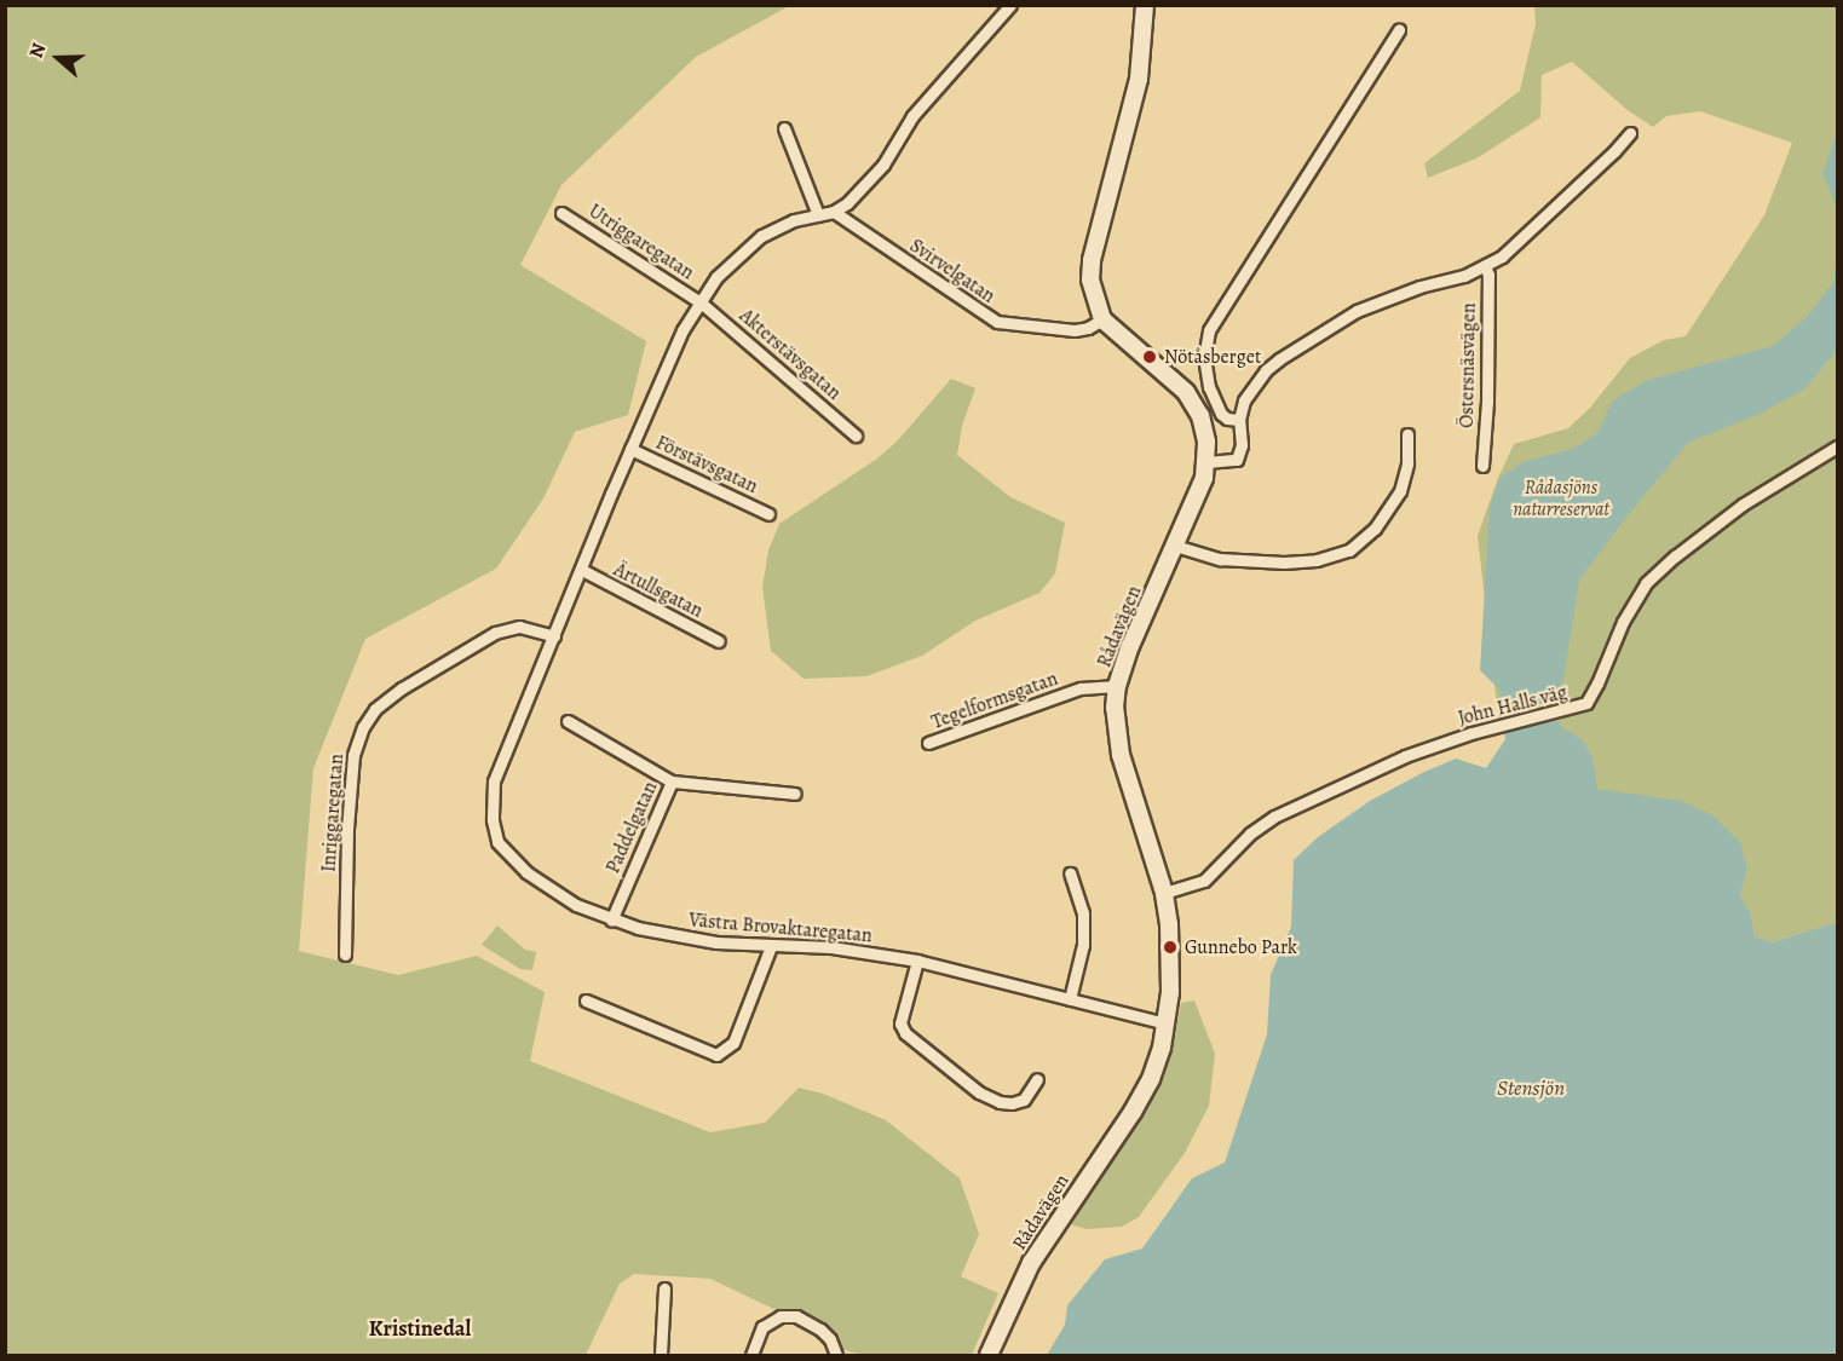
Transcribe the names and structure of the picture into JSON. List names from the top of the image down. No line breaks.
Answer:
{"streets":{"street":["Utriggaregatan","Svirvelgatan","Akterstävsgatan","Östersnäsvägen","Förstävsgatan","Ärtullsgatan","Rådavägen","Tegelformsgatan","John Halls väg","Inriggaregatan","Paddelgatan","Västra Brovaktaregatan"]},"crossings":[["Utriggaregatan","Akterstävsgatan"],["Utriggaregatan","Västra Brovaktaregatan"],["Svirvelgatan","Rådavägen"],["Svirvelgatan","Västra Brovaktaregatan"],["Akterstävsgatan","Västra Brovaktaregatan"],["Förstävsgatan","Västra Brovaktaregatan"],["Ärtullsgatan","Västra Brovaktaregatan"],["Rådavägen","Tegelformsgatan"],["Rådavägen","John Halls väg"],["Rådavägen","Västra Brovaktaregatan"],["Inriggaregatan","Västra Brovaktaregatan"],["Paddelgatan","Västra Brovaktaregatan"]],"districts":["Kristinedal"],"water":["Stensjön"],"parks":["Rådasjöns naturreservat"],"places":["Nötåsberget","Gunnebo Park"],"north":"left"}
